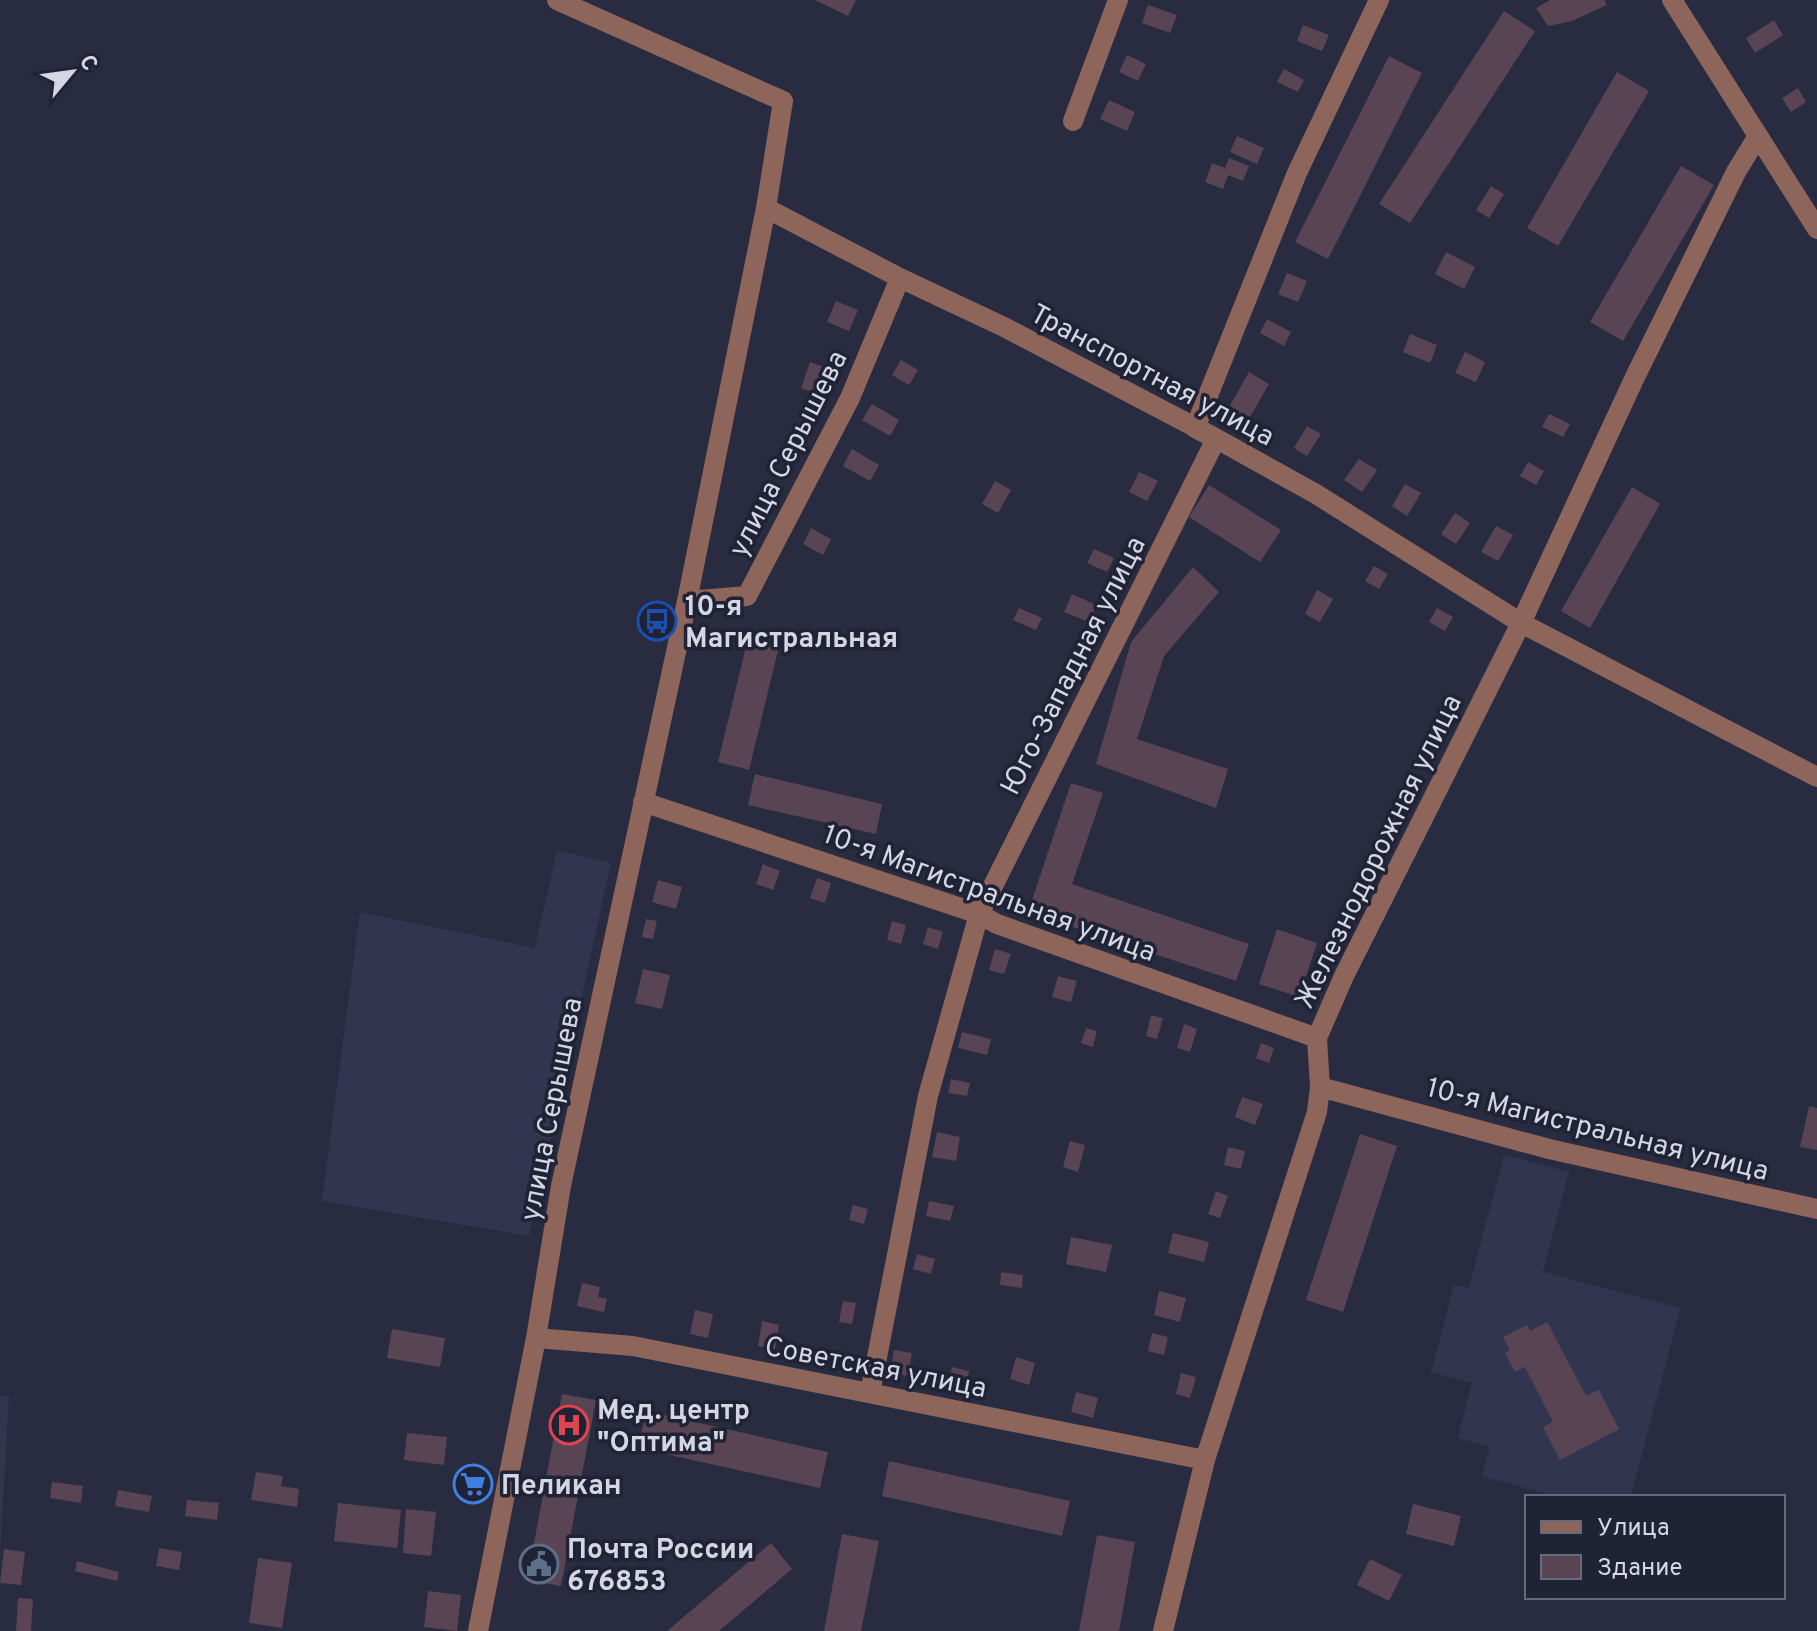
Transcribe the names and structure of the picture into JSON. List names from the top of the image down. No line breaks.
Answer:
{"streets":{"street":["Транспортная улица","улица Серышева","Юго-Западная улица","Железнодорожная улица","10-я Магистральная улица","Советская улица"]},"crossings":[["Транспортная улица","улица Серышева"],["Транспортная улица","Юго-Западная улица"],["Транспортная улица","Железнодорожная улица"],["улица Серышева","10-я Магистральная улица"],["улица Серышева","Советская улица"],["Юго-Западная улица","10-я Магистральная улица"],["Юго-Западная улица","Советская улица"],["Железнодорожная улица","10-я Магистральная улица"],["Железнодорожная улица","Советская улица"]],"places":{"bus stop":["10-я Магистральная"],"hospital":["Мед. центр \"Оптима\""],"supermarket":["Пеликан"],"public building":["Почта России 676853"]},"legend":["Улица","Здание"],"north":"top right"}
